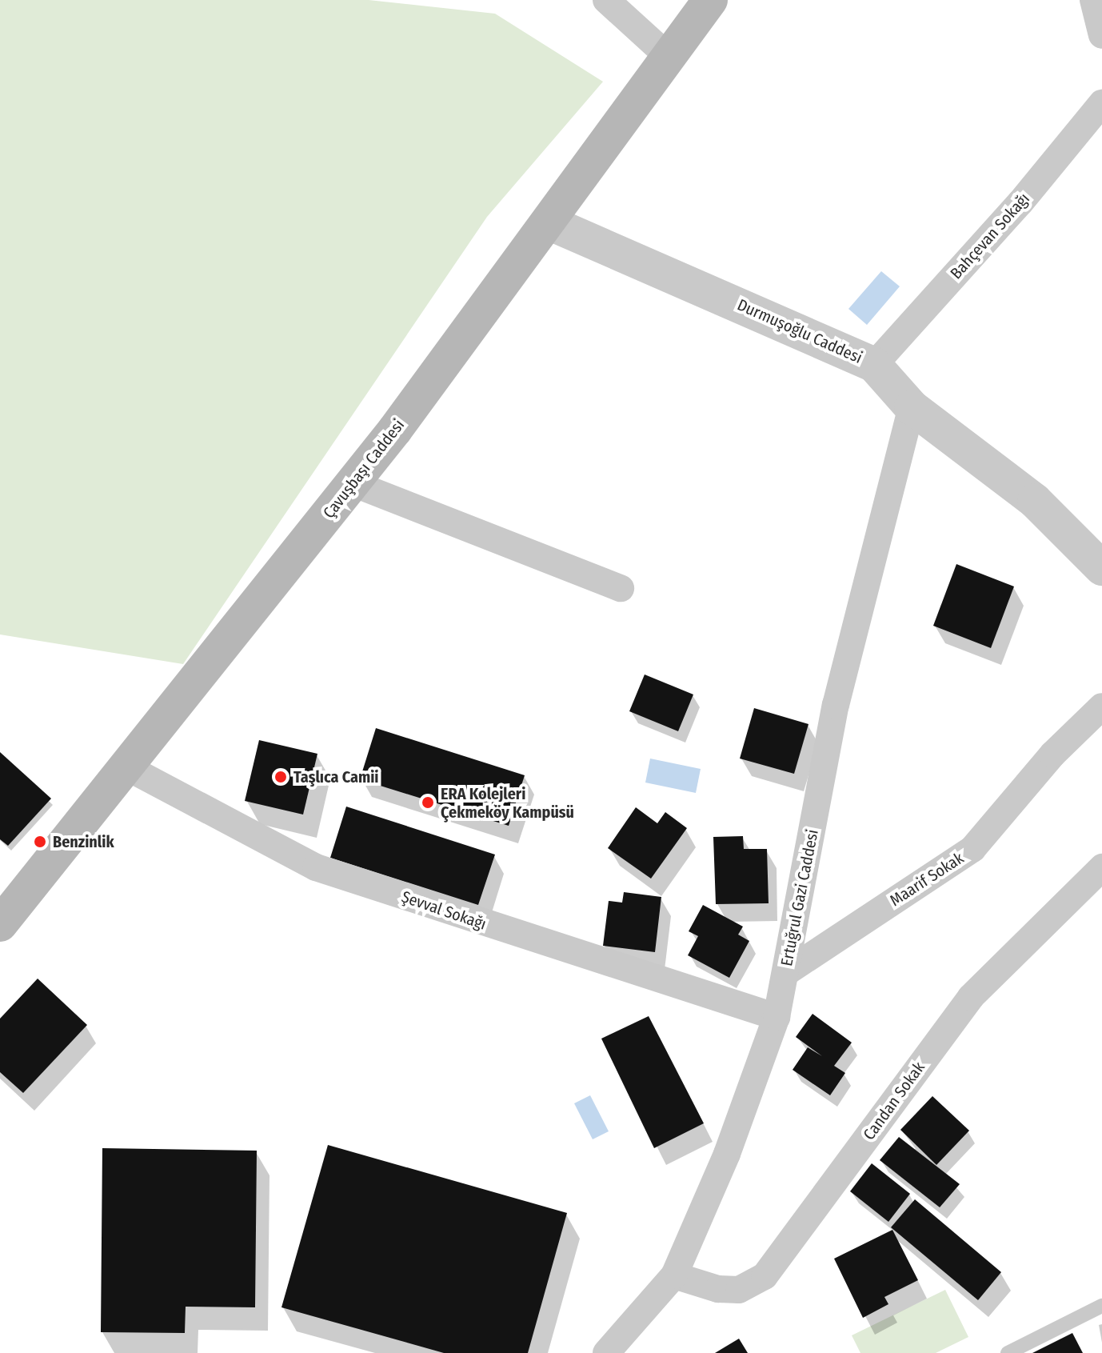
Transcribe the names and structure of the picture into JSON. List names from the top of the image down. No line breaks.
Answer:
{"streets":{"main road":["Çavuşbaşı Caddesi"],"street":["Bahçevan Sokağı","Durmuşoğlu Caddesi","Maarif Sokak","Ertuğrul Gazi Caddesi","Şevval Sokağı","Candan Sokak"]},"crossings":[["Bahçevan Sokağı","Durmuşoğlu Caddesi"],["Durmuşoğlu Caddesi","Çavuşbaşı Caddesi"],["Durmuşoğlu Caddesi","Ertuğrul Gazi Caddesi"],["Çavuşbaşı Caddesi","Şevval Sokağı"],["Maarif Sokak","Ertuğrul Gazi Caddesi"],["Ertuğrul Gazi Caddesi","Şevval Sokağı"],["Ertuğrul Gazi Caddesi","Candan Sokak"]],"places":["Taşlıca Camii","ERA Kolejleri Çekmeköy Kampüsü","Benzinlik"]}
